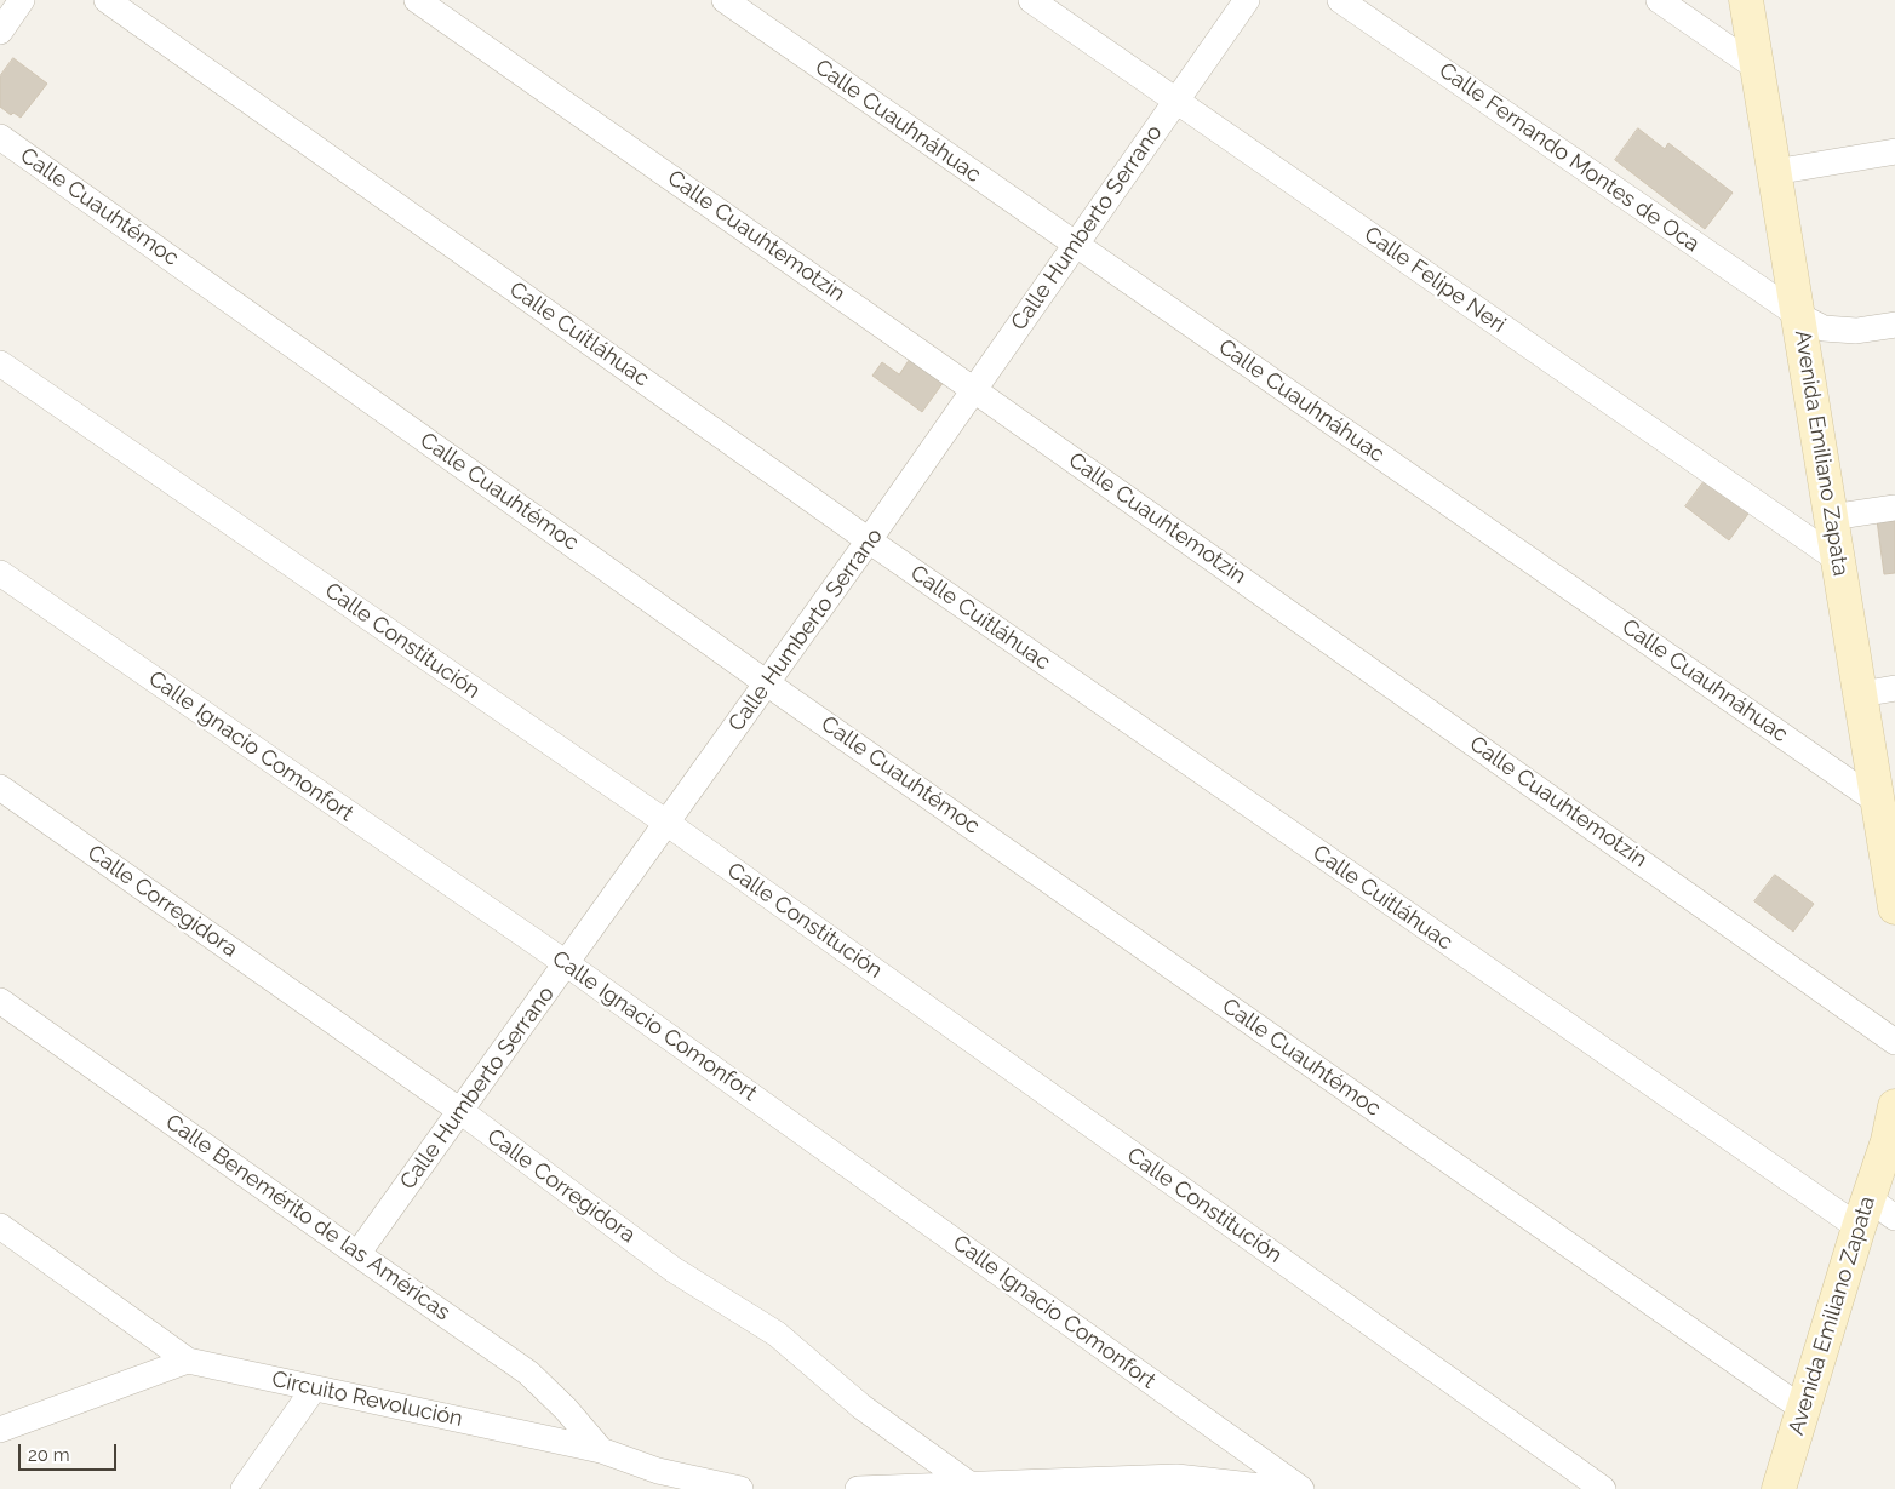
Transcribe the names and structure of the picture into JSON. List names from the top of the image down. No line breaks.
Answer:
{"streets":{"main road":["Avenida Emiliano Zapata"],"street":["Calle Cuauhnáhuac","Calle Fernando Montes de Oca","Calle Cuauhtémoc","Calle Humberto Serrano","Calle Cuauhtemotzin","Calle Felipe Neri","Calle Cuitláhuac","Calle Constitución","Calle Ignacio Comonfort","Calle Corregidora","Calle Benemérito de las Américas","Circuito Revolución"]},"crossings":[["Calle Cuauhnáhuac","Calle Humberto Serrano"],["Calle Cuauhnáhuac","Avenida Emiliano Zapata"],["Calle Fernando Montes de Oca","Avenida Emiliano Zapata"],["Calle Cuauhtémoc","Calle Humberto Serrano"],["Calle Cuauhtémoc","Avenida Emiliano Zapata"],["Calle Humberto Serrano","Calle Cuauhtemotzin"],["Calle Humberto Serrano","Calle Felipe Neri"],["Calle Humberto Serrano","Calle Cuitláhuac"],["Calle Humberto Serrano","Calle Constitución"],["Calle Humberto Serrano","Calle Ignacio Comonfort"],["Calle Humberto Serrano","Calle Corregidora"],["Calle Humberto Serrano","Calle Benemérito de las Américas"],["Calle Felipe Neri","Avenida Emiliano Zapata"],["Calle Cuitláhuac","Avenida Emiliano Zapata"],["Calle Benemérito de las Américas","Circuito Revolución"]],"scale_bar":"20 m"}
